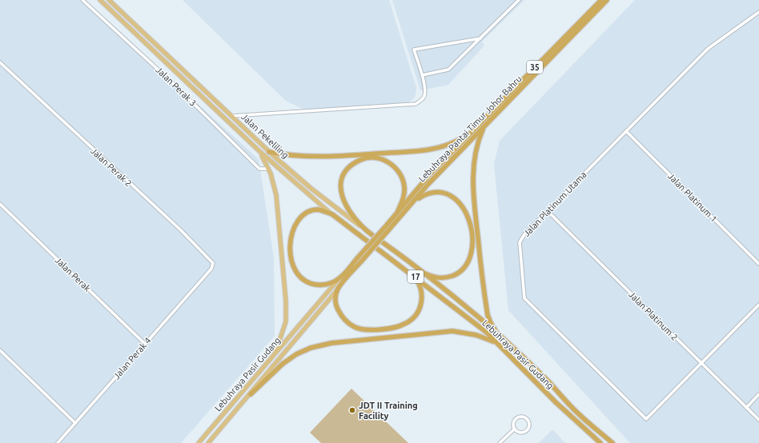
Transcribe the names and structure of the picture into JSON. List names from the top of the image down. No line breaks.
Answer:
{"streets":{"highway":["35","Lebuhraya Pantai Timur Johor Bahru","Jalan Pekeliling","17","Lebuhraya Pasir Gudang"],"street":["Jalan Perak 3","Jalan Perak 2","Jalan Platinum 1","Jalan Platinum Utama","Jalan Perak","Jalan Platinum 2","Jalan Perak 4"]},"crossings":[["Lebuhraya Pantai Timur Johor Bahru","Lebuhraya Pasir Gudang"],["Jalan Pekeliling","Lebuhraya Pasir Gudang"],["Jalan Perak 2","Jalan Perak 4"],["Jalan Platinum 1","Jalan Platinum Utama"],["Jalan Platinum Utama","Jalan Platinum 2"],["Jalan Perak","Jalan Perak 4"]],"places":["JDT II Training Facility"]}
